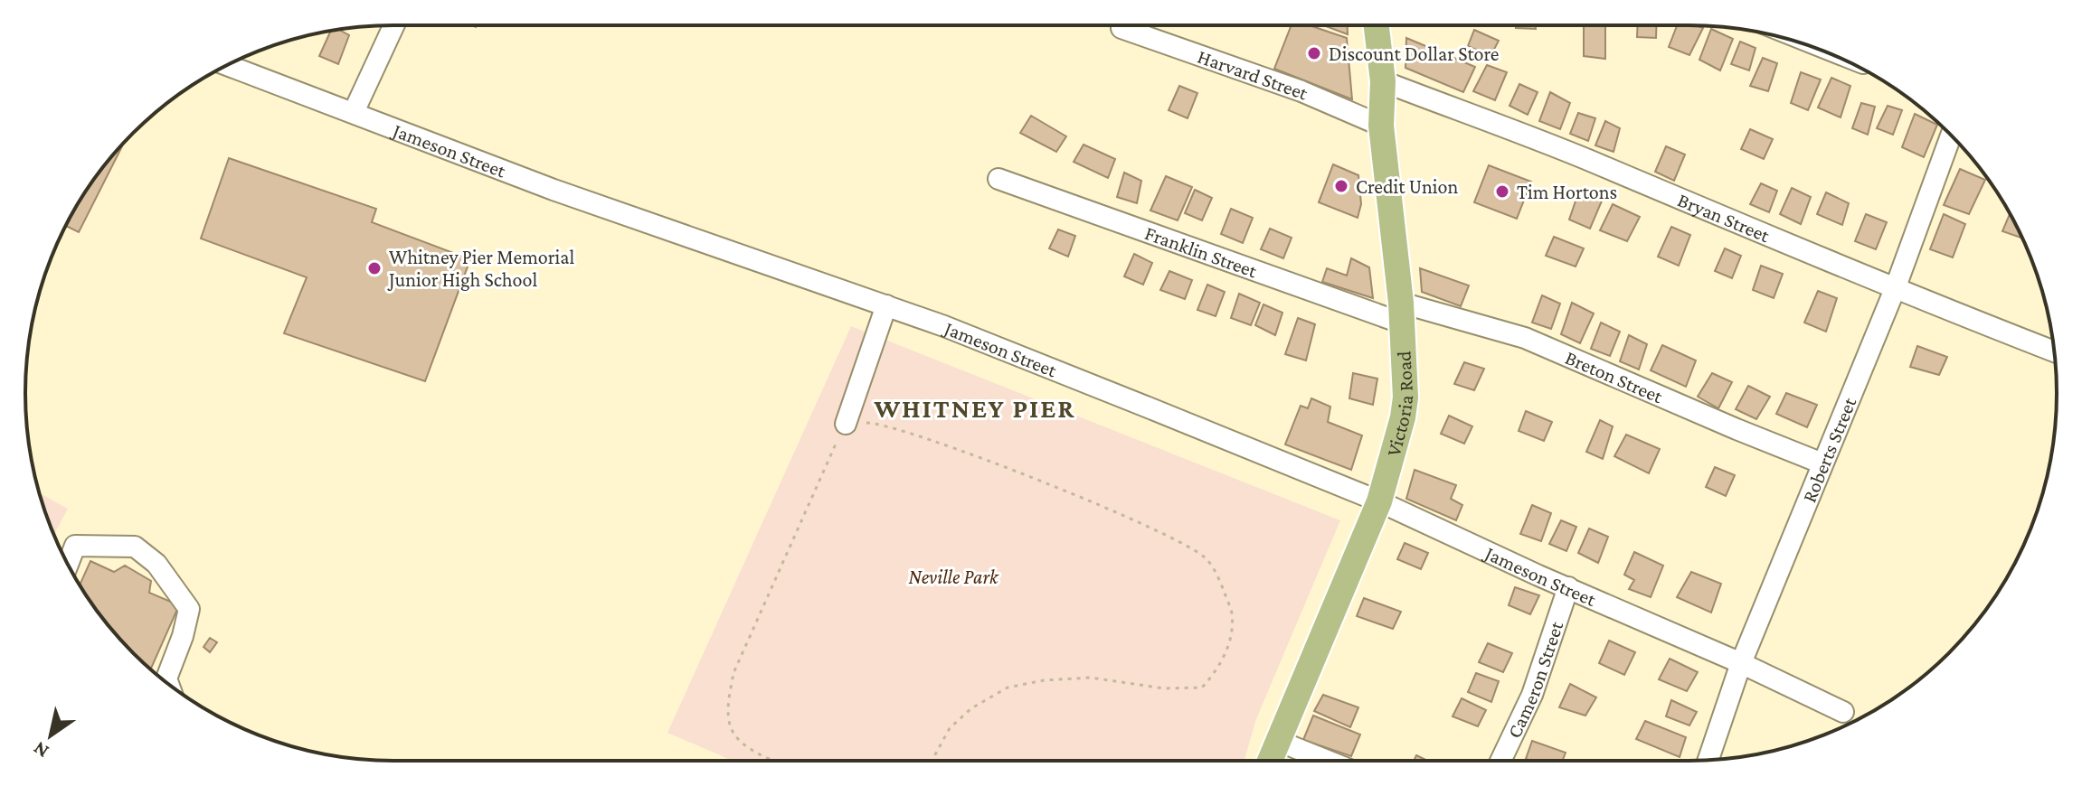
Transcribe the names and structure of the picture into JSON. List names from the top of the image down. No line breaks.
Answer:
{"streets":{"main road":["Victoria Road"],"street":["Harvard Street","Jameson Street","Bryan Street","Franklin Street","Breton Street","Roberts Street","Cameron Street"]},"crossings":[["Harvard Street","Victoria Road"],["Jameson Street","Victoria Road"],["Jameson Street","Roberts Street"],["Jameson Street","Cameron Street"],["Bryan Street","Victoria Road"],["Bryan Street","Roberts Street"],["Franklin Street","Breton Street"],["Franklin Street","Victoria Road"],["Breton Street","Victoria Road"],["Breton Street","Roberts Street"]],"districts":["WHITNEY PIER"],"parks":["Neville Park"],"places":["Discount Dollar Store","Credit Union","Tim Hortons","Whitney Pier Memorial Junior High School"],"north":"bottom left"}
